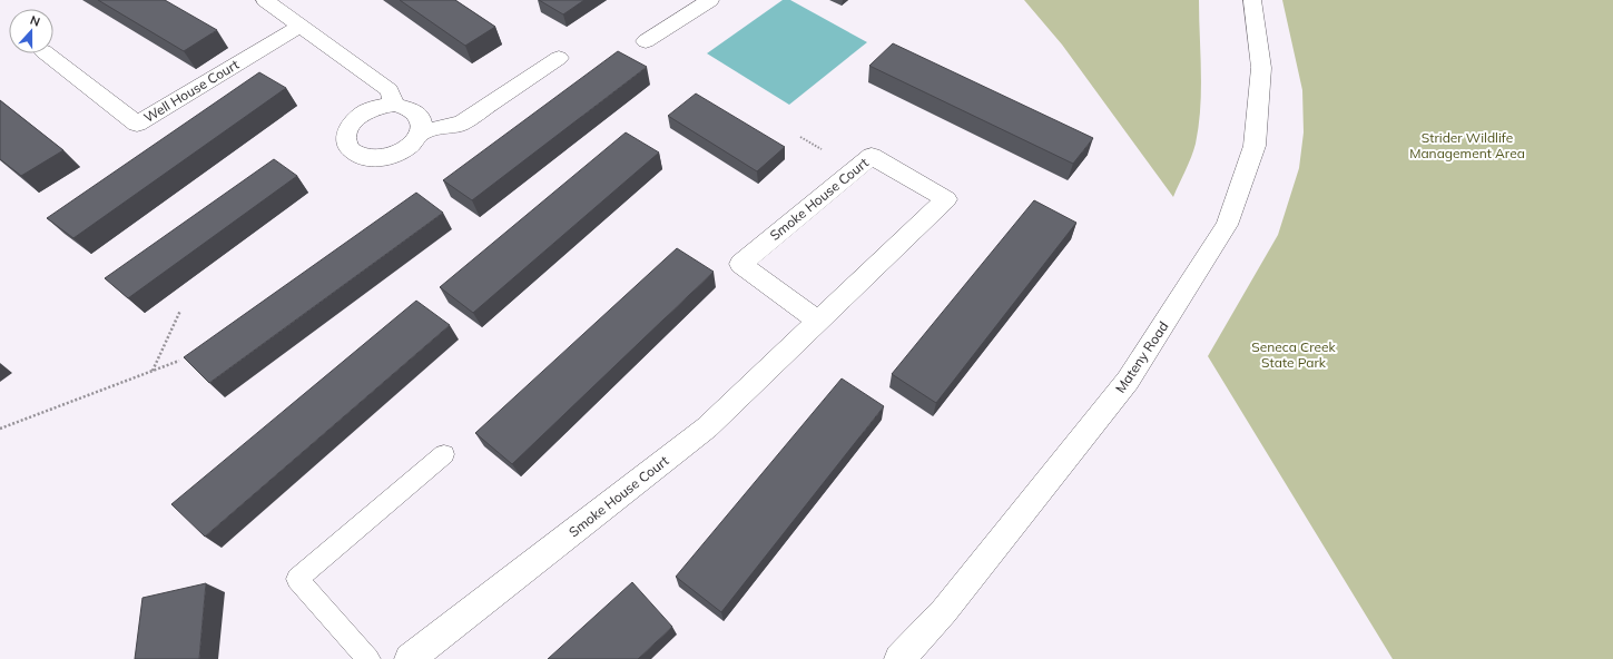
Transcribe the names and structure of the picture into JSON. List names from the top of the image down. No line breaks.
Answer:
{"streets":{"street":["Well House Court","Smoke House Court","Mateny Road"]},"parks":["Strider Wildlife Management Area","Seneca Creek State Park"],"north":"top"}
